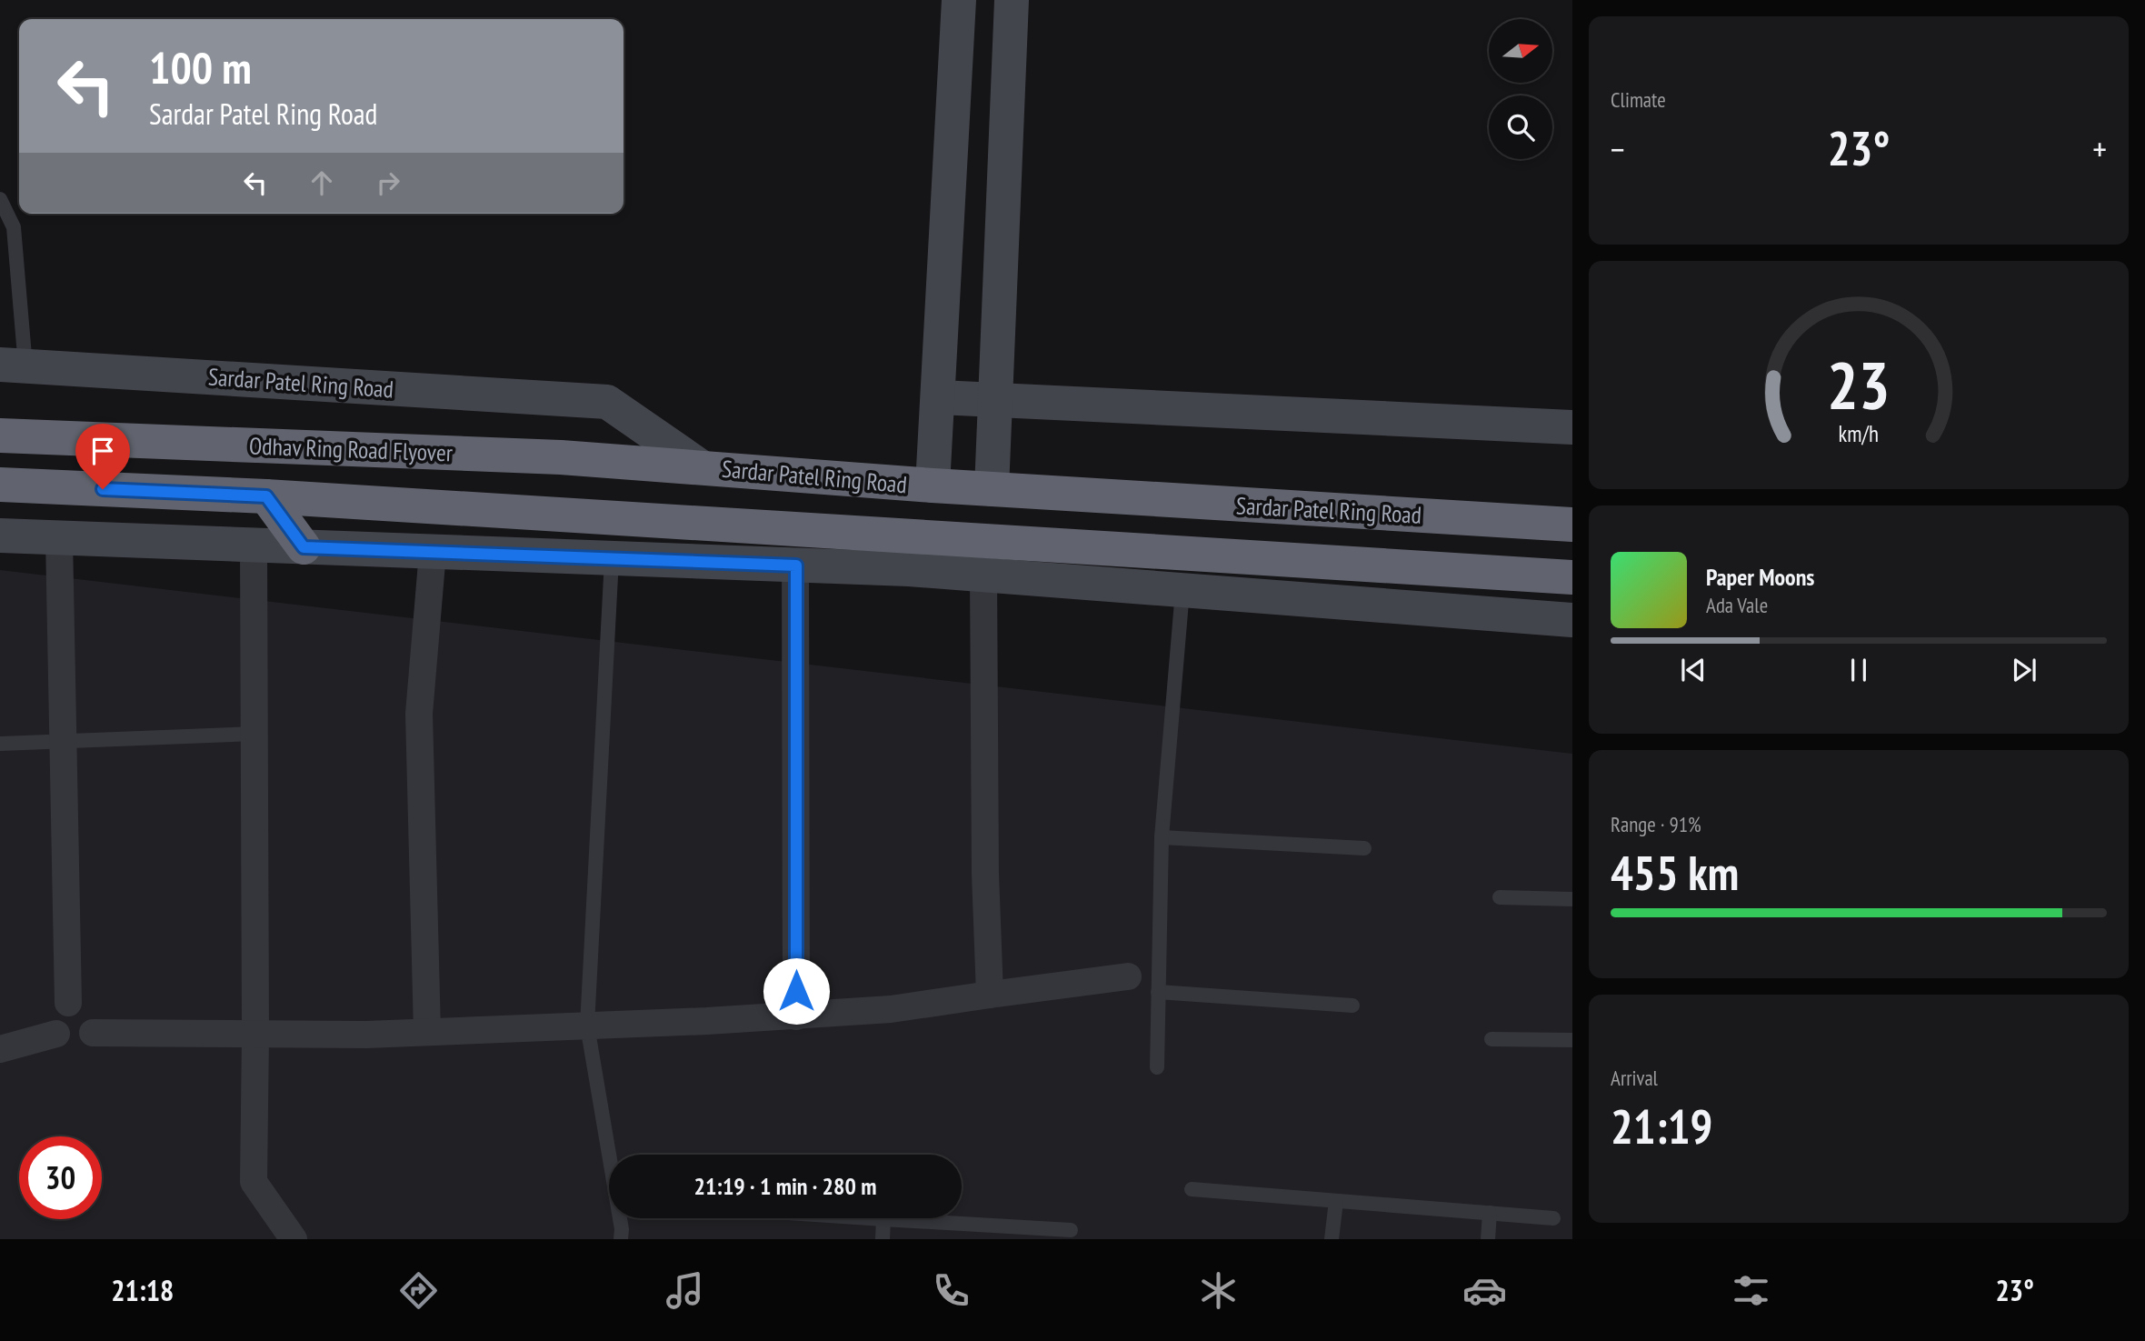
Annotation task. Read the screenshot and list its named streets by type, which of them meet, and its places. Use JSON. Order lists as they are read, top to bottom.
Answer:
{
  "streets": {
    "highway": ["Sardar Patel Ring Road", "Odhav Ring Road Flyover"]
  },
  "crossings": [
    ["Sardar Patel Ring Road", "Odhav Ring Road Flyover"]
  ],
  "north": "right",
  "page": {
    "tile": [
      "Climate",
      ["Range · 91%", "455 km"],
      ["Arrival", "21:19"]
    ],
    "turn": ["100 m", "Sardar Patel Ring Road"],
    "heat": ["−", "23°", "+"],
    "song": ["Paper Moons", "Ada Vale"],
    "limit": "30",
    "trip": "21:19 · 1 min · 280 m",
    "tabs": ["21:18", "23°"],
    "gauge": ["23", "km/h"]
  }
}
